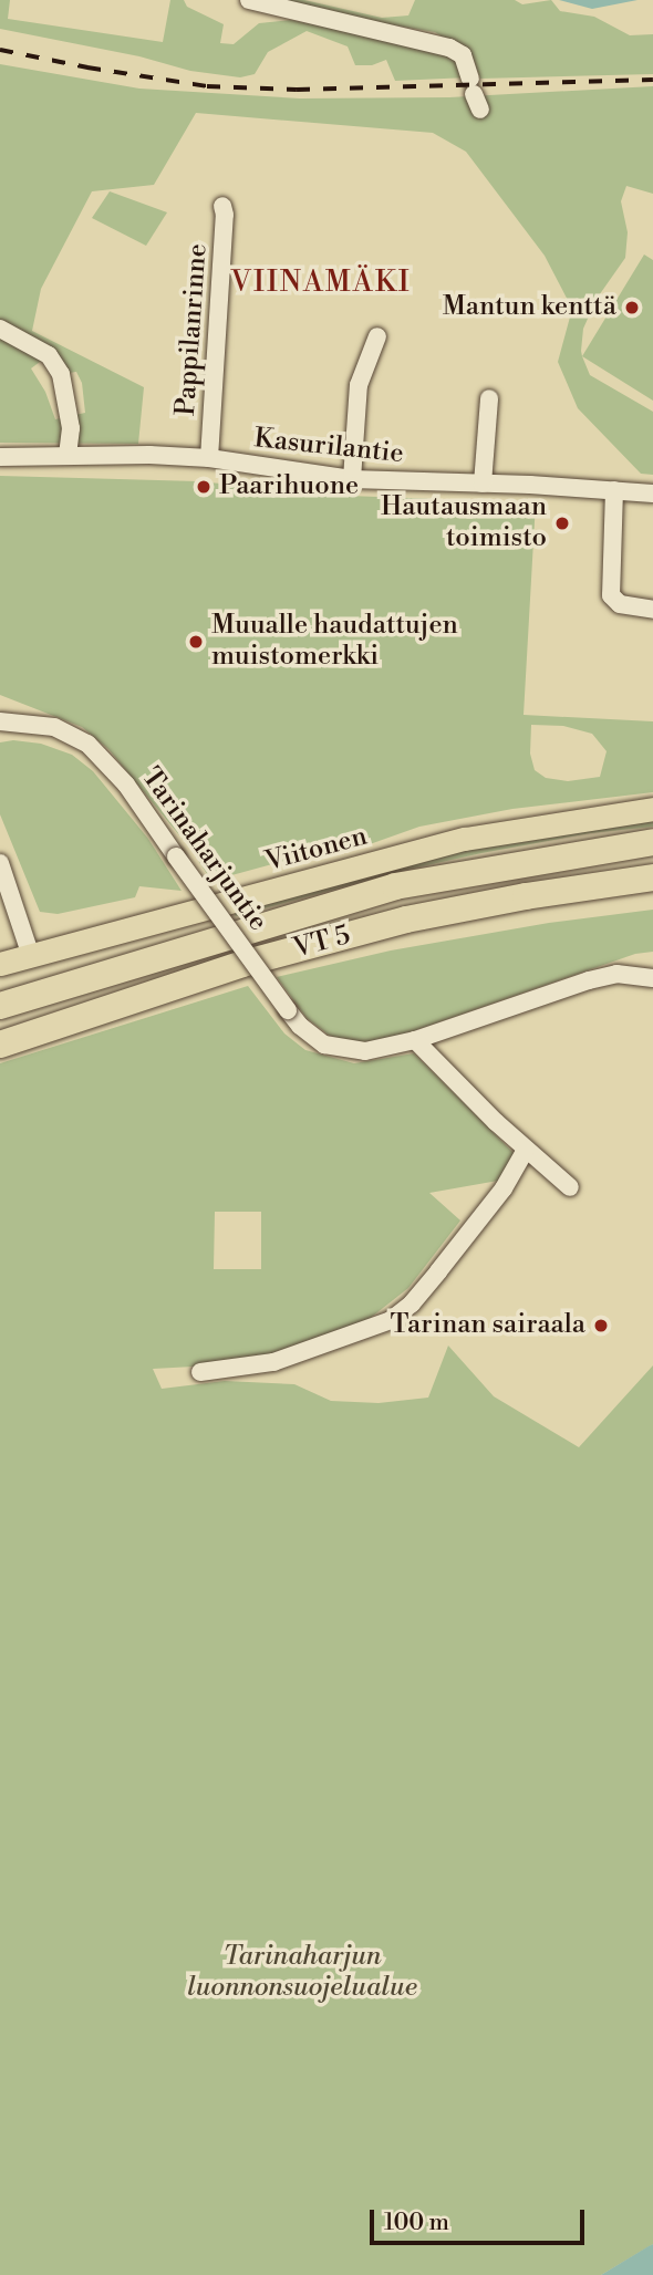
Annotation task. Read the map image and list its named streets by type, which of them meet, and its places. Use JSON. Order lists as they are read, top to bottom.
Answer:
{
  "streets": {
    "highway": ["VT 5"],
    "main road": ["Viitonen"],
    "street": ["Pappilanrinne", "Kasurilantie", "Tarinaharjuntie"]
  },
  "crossings": [
    ["Pappilanrinne", "Kasurilantie"]
  ],
  "districts": ["VIINAMÄKI"],
  "parks": ["Tarinaharjun luonnonsuojelualue"],
  "places": [
    "Mantun kenttä",
    "Paarihuone",
    "Hautausmaan toimisto",
    "Muualle haudattujen muistomerkki",
    "Tarinan sairaala"
  ],
  "scale_bar": "100 m"
}
